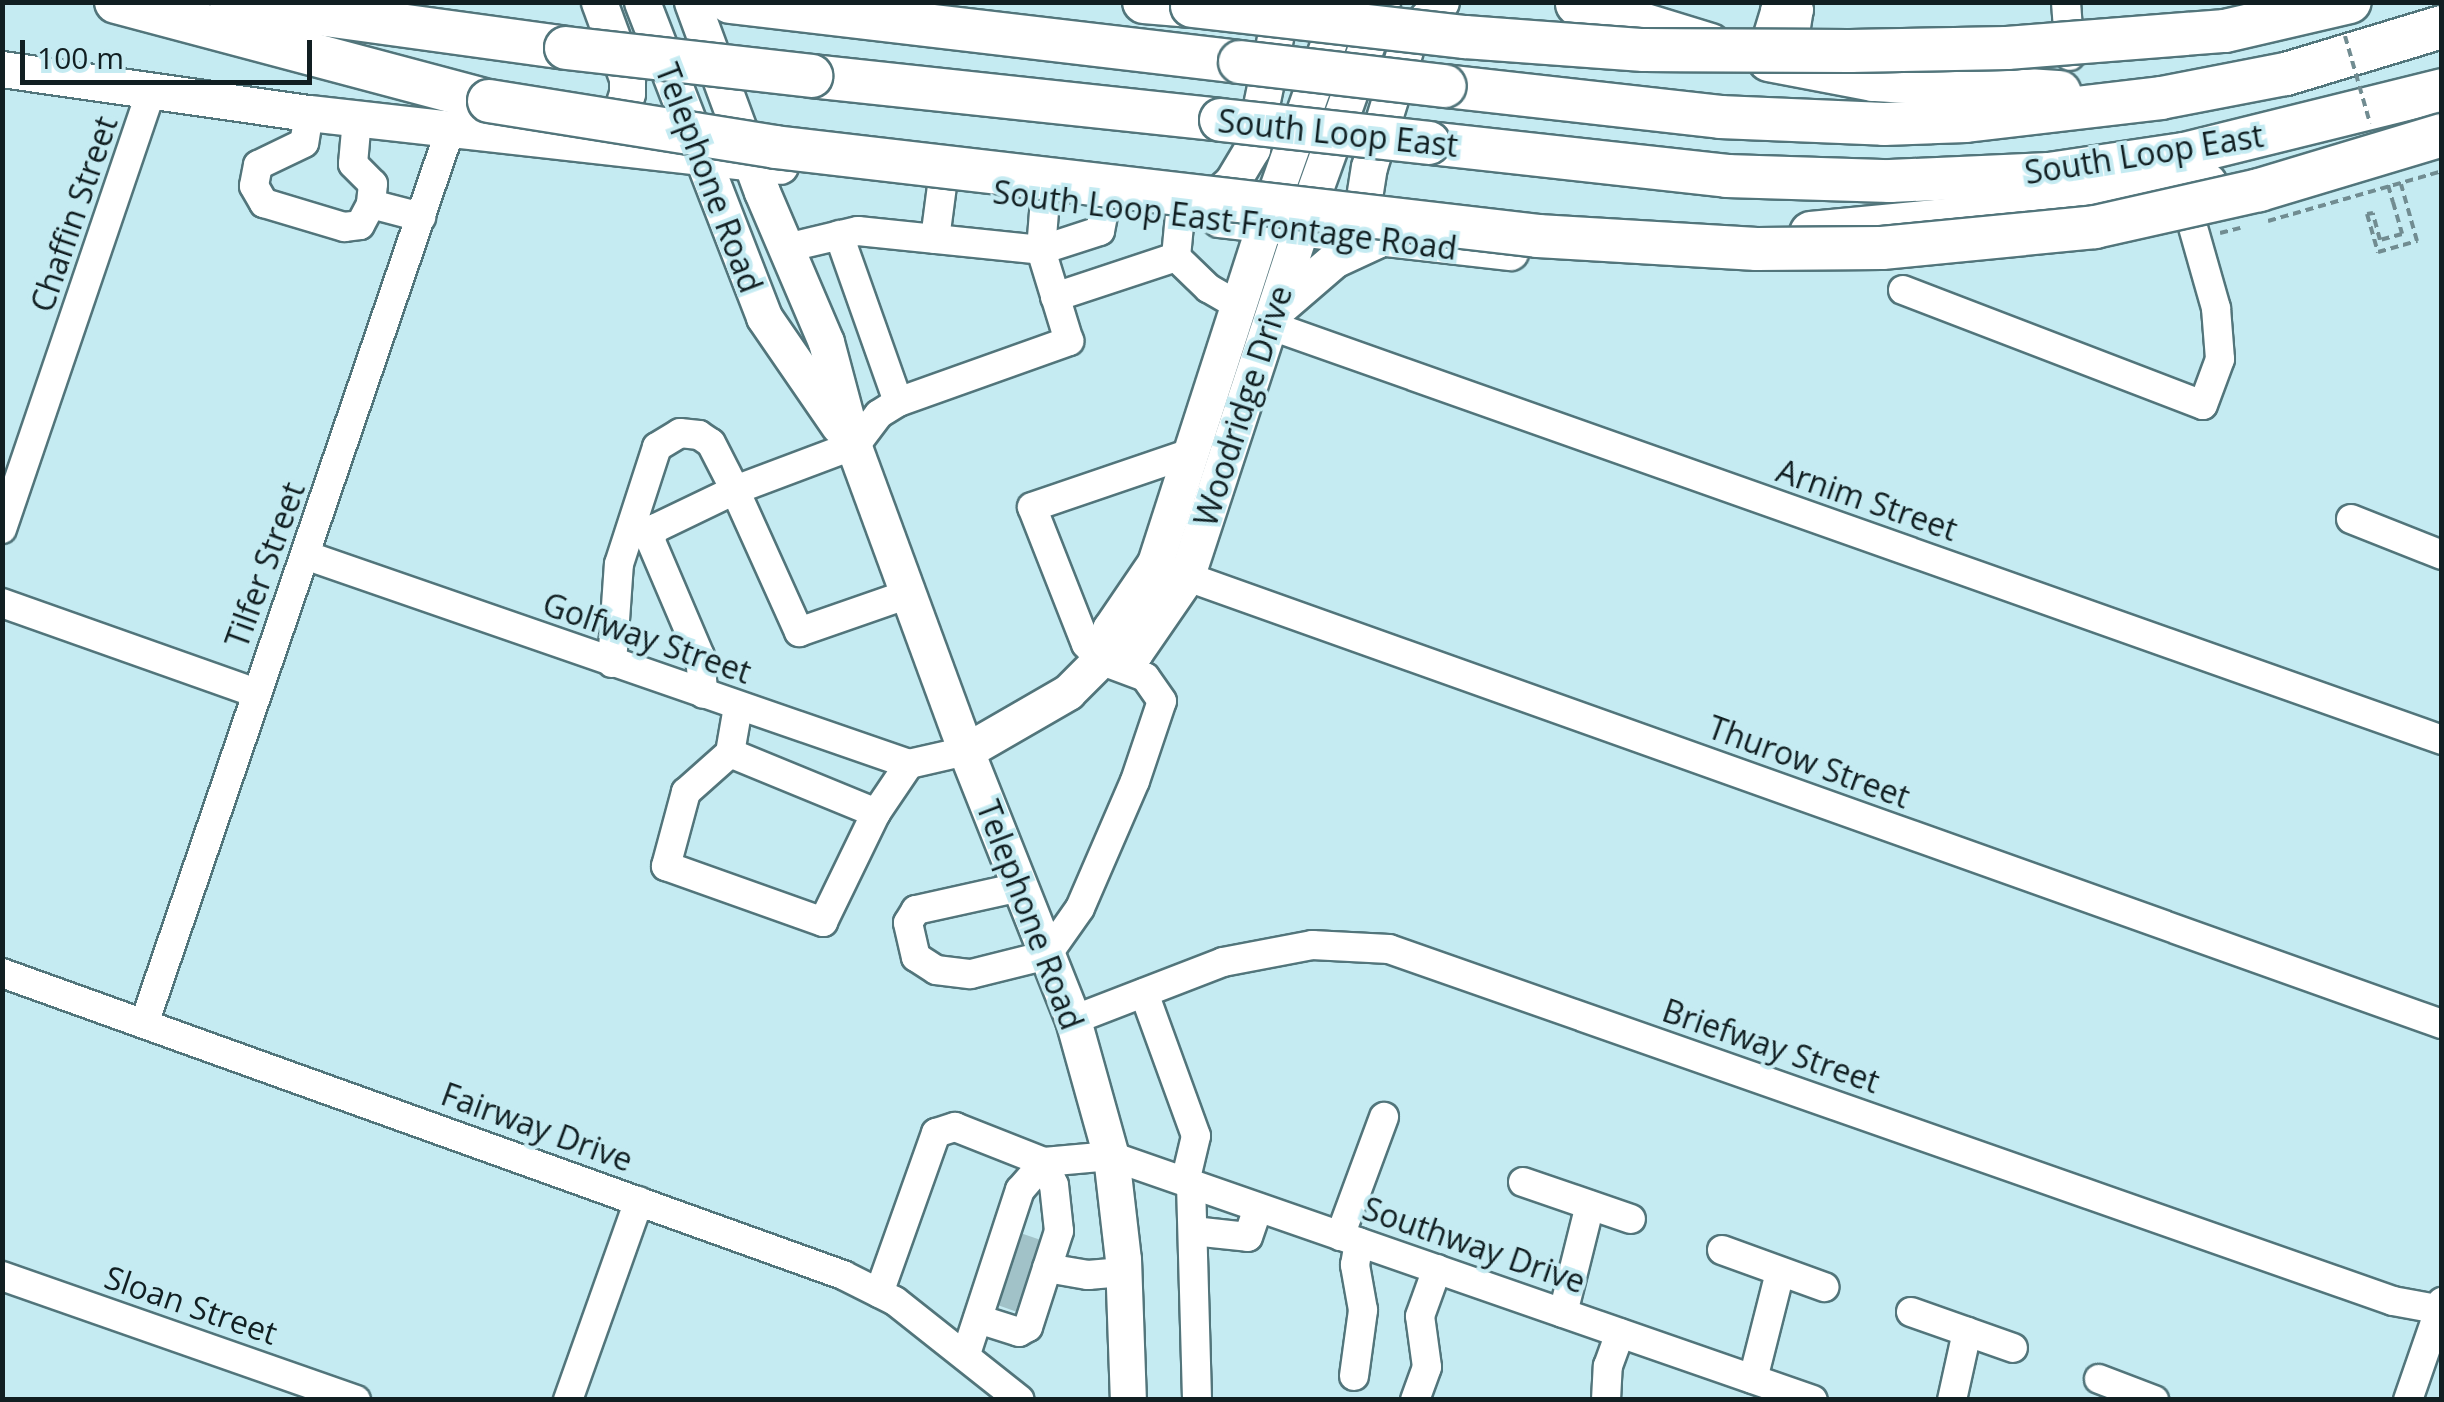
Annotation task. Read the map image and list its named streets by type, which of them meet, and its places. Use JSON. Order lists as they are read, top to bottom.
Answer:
{
  "streets": {
    "highway": ["South Loop East"],
    "main road": ["Telephone Road", "South Loop East Frontage Road", "Woodridge Drive"],
    "street": [
      "Chaffin Street",
      "Arnim Street",
      "Tilfer Street",
      "Golfway Street",
      "Thurow Street",
      "Briefway Street",
      "Fairway Drive",
      "Southway Drive",
      "Sloan Street"
    ]
  },
  "crossings": [
    ["Telephone Road", "South Loop East Frontage Road"],
    ["Telephone Road", "Woodridge Drive"],
    ["Telephone Road", "Briefway Street"],
    ["Telephone Road", "Southway Drive"],
    ["Chaffin Street", "South Loop East Frontage Road"],
    ["South Loop East Frontage Road", "Woodridge Drive"],
    ["South Loop East Frontage Road", "Tilfer Street"],
    ["Woodridge Drive", "Arnim Street"],
    ["Woodridge Drive", "Thurow Street"],
    ["Tilfer Street", "Golfway Street"],
    ["Tilfer Street", "Fairway Drive"]
  ],
  "scale_bar": "100 m"
}
